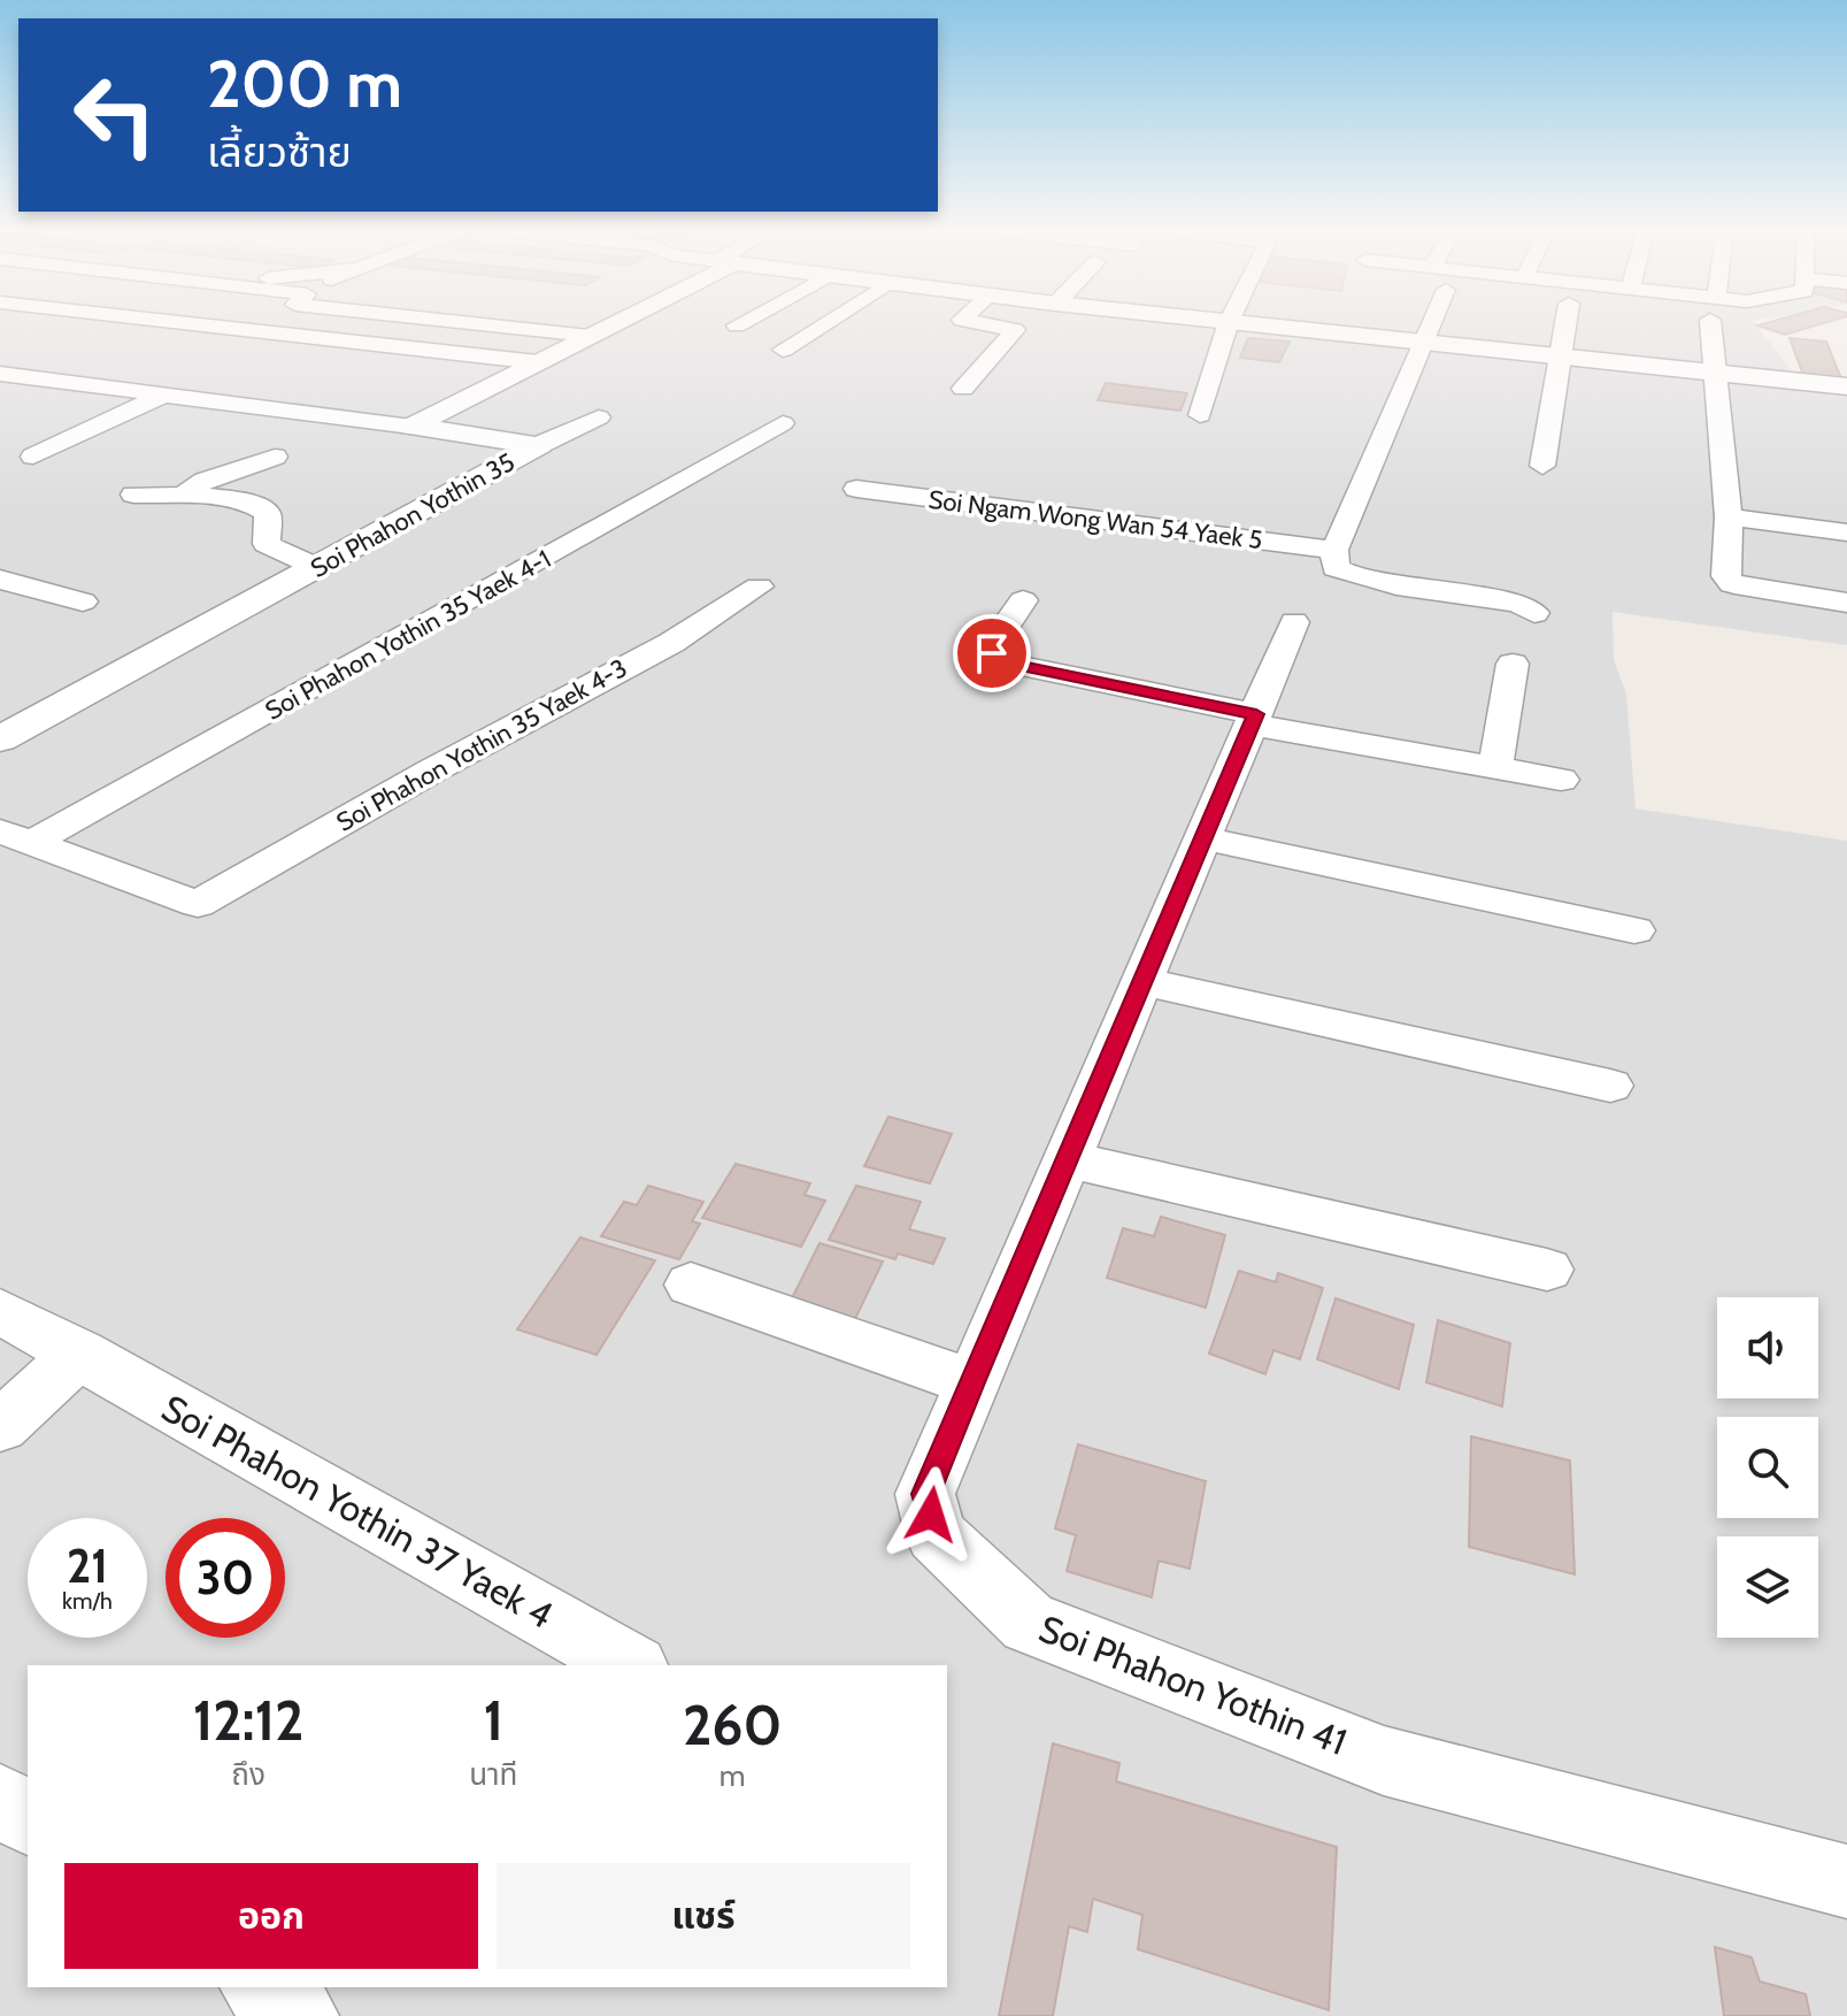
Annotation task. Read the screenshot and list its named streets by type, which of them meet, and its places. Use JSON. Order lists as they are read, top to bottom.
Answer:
{
  "streets": {
    "street": [
      "Soi Phahon Yothin 35",
      "Soi Ngam Wong Wan 54 Yaek 5",
      "Soi Phahon Yothin 35 Yaek 4-1",
      "Soi Phahon Yothin 35 Yaek 4-3",
      "Soi Phahon Yothin 37 Yaek 4",
      "Soi Phahon Yothin 41"
    ]
  },
  "crossings": [
    ["Soi Phahon Yothin 35 Yaek 4-1", "Soi Phahon Yothin 35 Yaek 4-3"]
  ],
  "page": {
    "turn": ["200 m", "เลี้ยวซ้าย"],
    "speed": "21 km/h",
    "limit": "30",
    "eta": [
      "12:12",
      "ถึง",
      "1",
      "นาที",
      "260",
      "m"
    ],
    "buttons": ["ออก", "แชร์"]
  }
}
